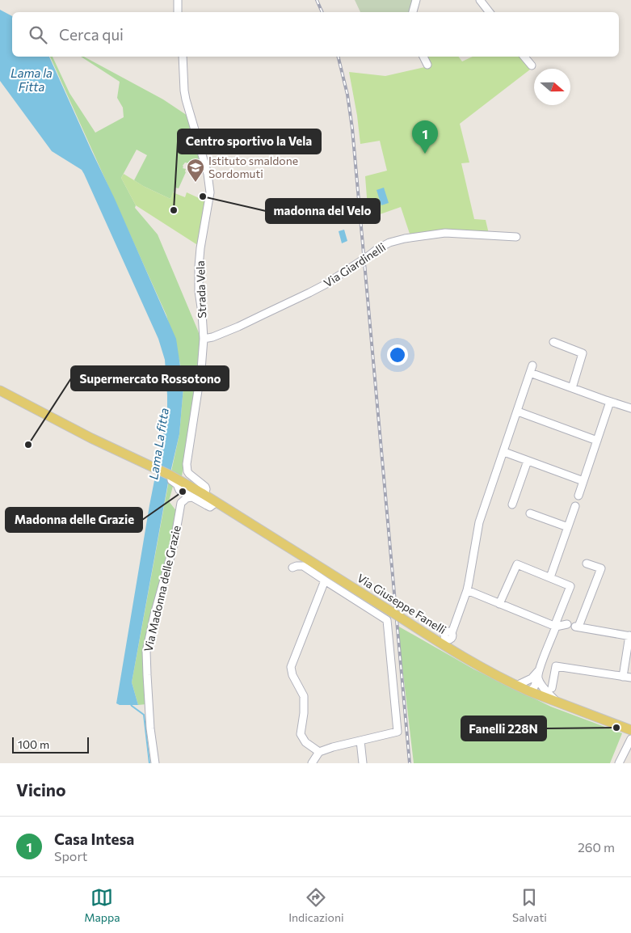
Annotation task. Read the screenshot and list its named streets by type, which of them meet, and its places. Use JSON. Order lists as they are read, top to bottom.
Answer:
{
  "streets": {
    "main road": ["Via Giuseppe Fanelli"],
    "street": ["Via Giardinelli", "Strada Vela", "Via Madonna delle Grazie"]
  },
  "crossings": [
    ["Via Giardinelli", "Strada Vela"],
    ["Strada Vela", "Via Giuseppe Fanelli"]
  ],
  "water": ["Lama la Fitta", "Lama La fitta"],
  "places": {
    "school or university": ["Istituto smaldone Sordomuti"],
    "other": [
      "madonna del Velo",
      "Centro sportivo la Vela",
      "Supermercato Rossotono",
      "Madonna delle Grazie",
      "Fanelli 228N"
    ]
  },
  "scale_bar": "100 m",
  "north": "right",
  "page": {
    "search": "Cerca qui",
    "pins": "1",
    "scale": "100 m",
    "heading": "Vicino",
    "list": [
      {
        "mark": "1",
        "name": "Casa Intesa",
        "note": "Sport",
        "value": "260 m"
      }
    ],
    "nav": ["Mappa", "Indicazioni", "Salvati"]
  }
}
